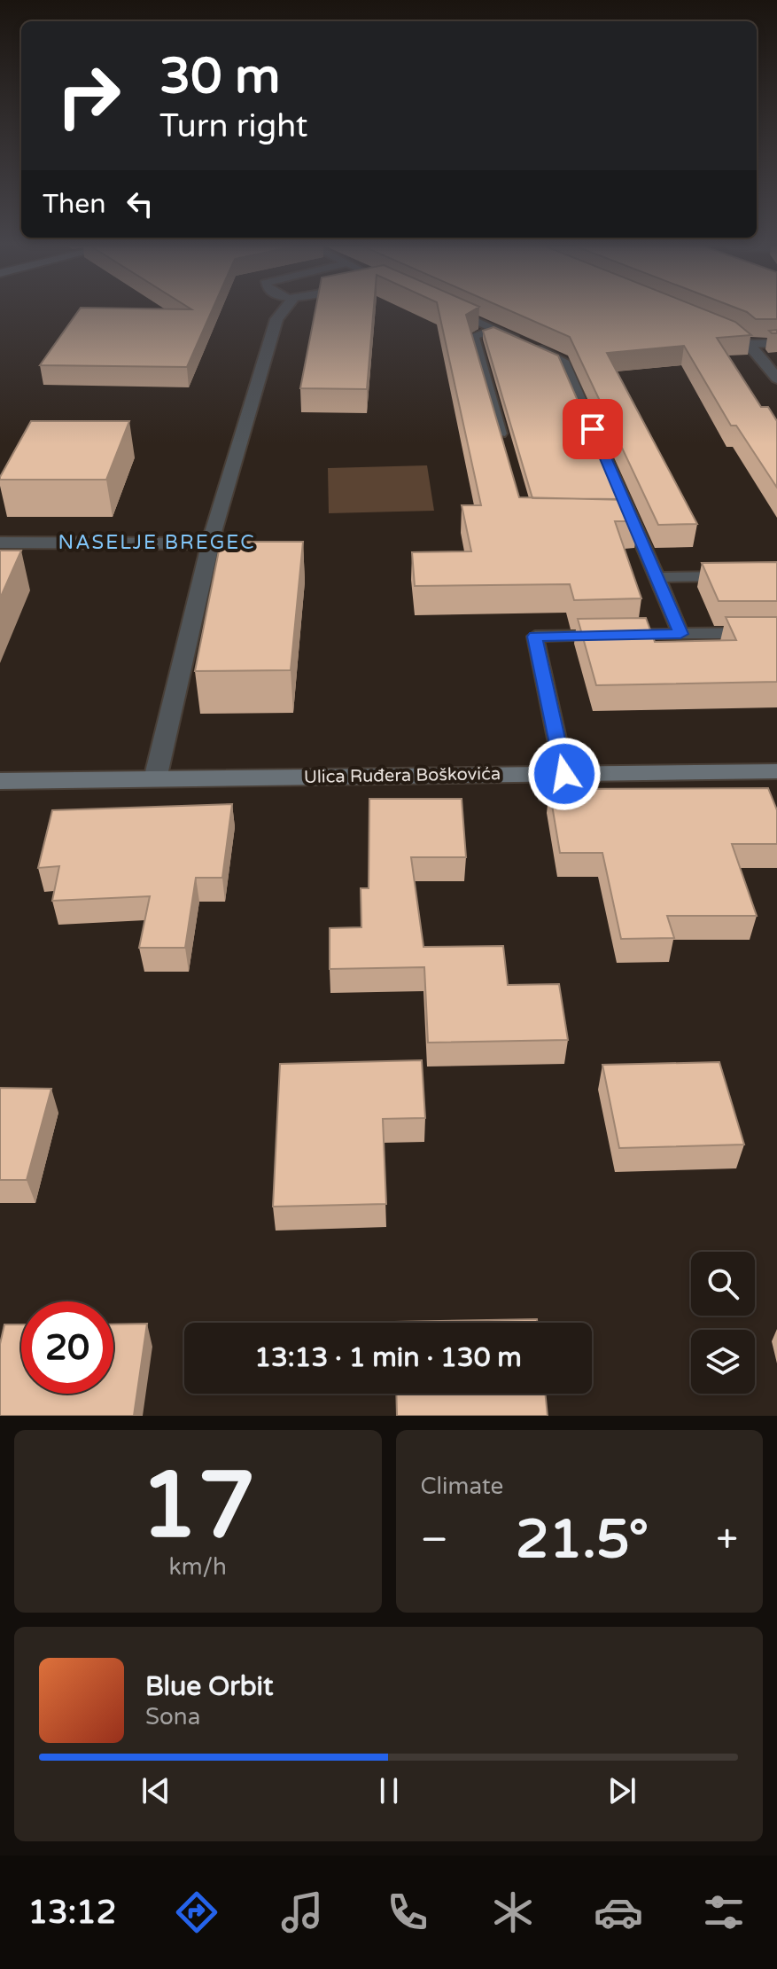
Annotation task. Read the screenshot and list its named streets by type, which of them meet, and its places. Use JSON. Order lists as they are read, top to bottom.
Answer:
{
  "streets": {
    "street": ["Ulica Ruđera Boškovića"]
  },
  "districts": ["NASELJE BREGEC"],
  "page": {
    "turn": ["30 m", "Turn right"],
    "then": "Then",
    "limit": "20",
    "trip": "13:13 · 1 min · 130 m",
    "tile": [
      ["17", "km/h"],
      "Climate"
    ],
    "heat": ["−", "21.5°", "+"],
    "song": ["Blue Orbit", "Sona"],
    "tabs": "13:12"
  }
}
